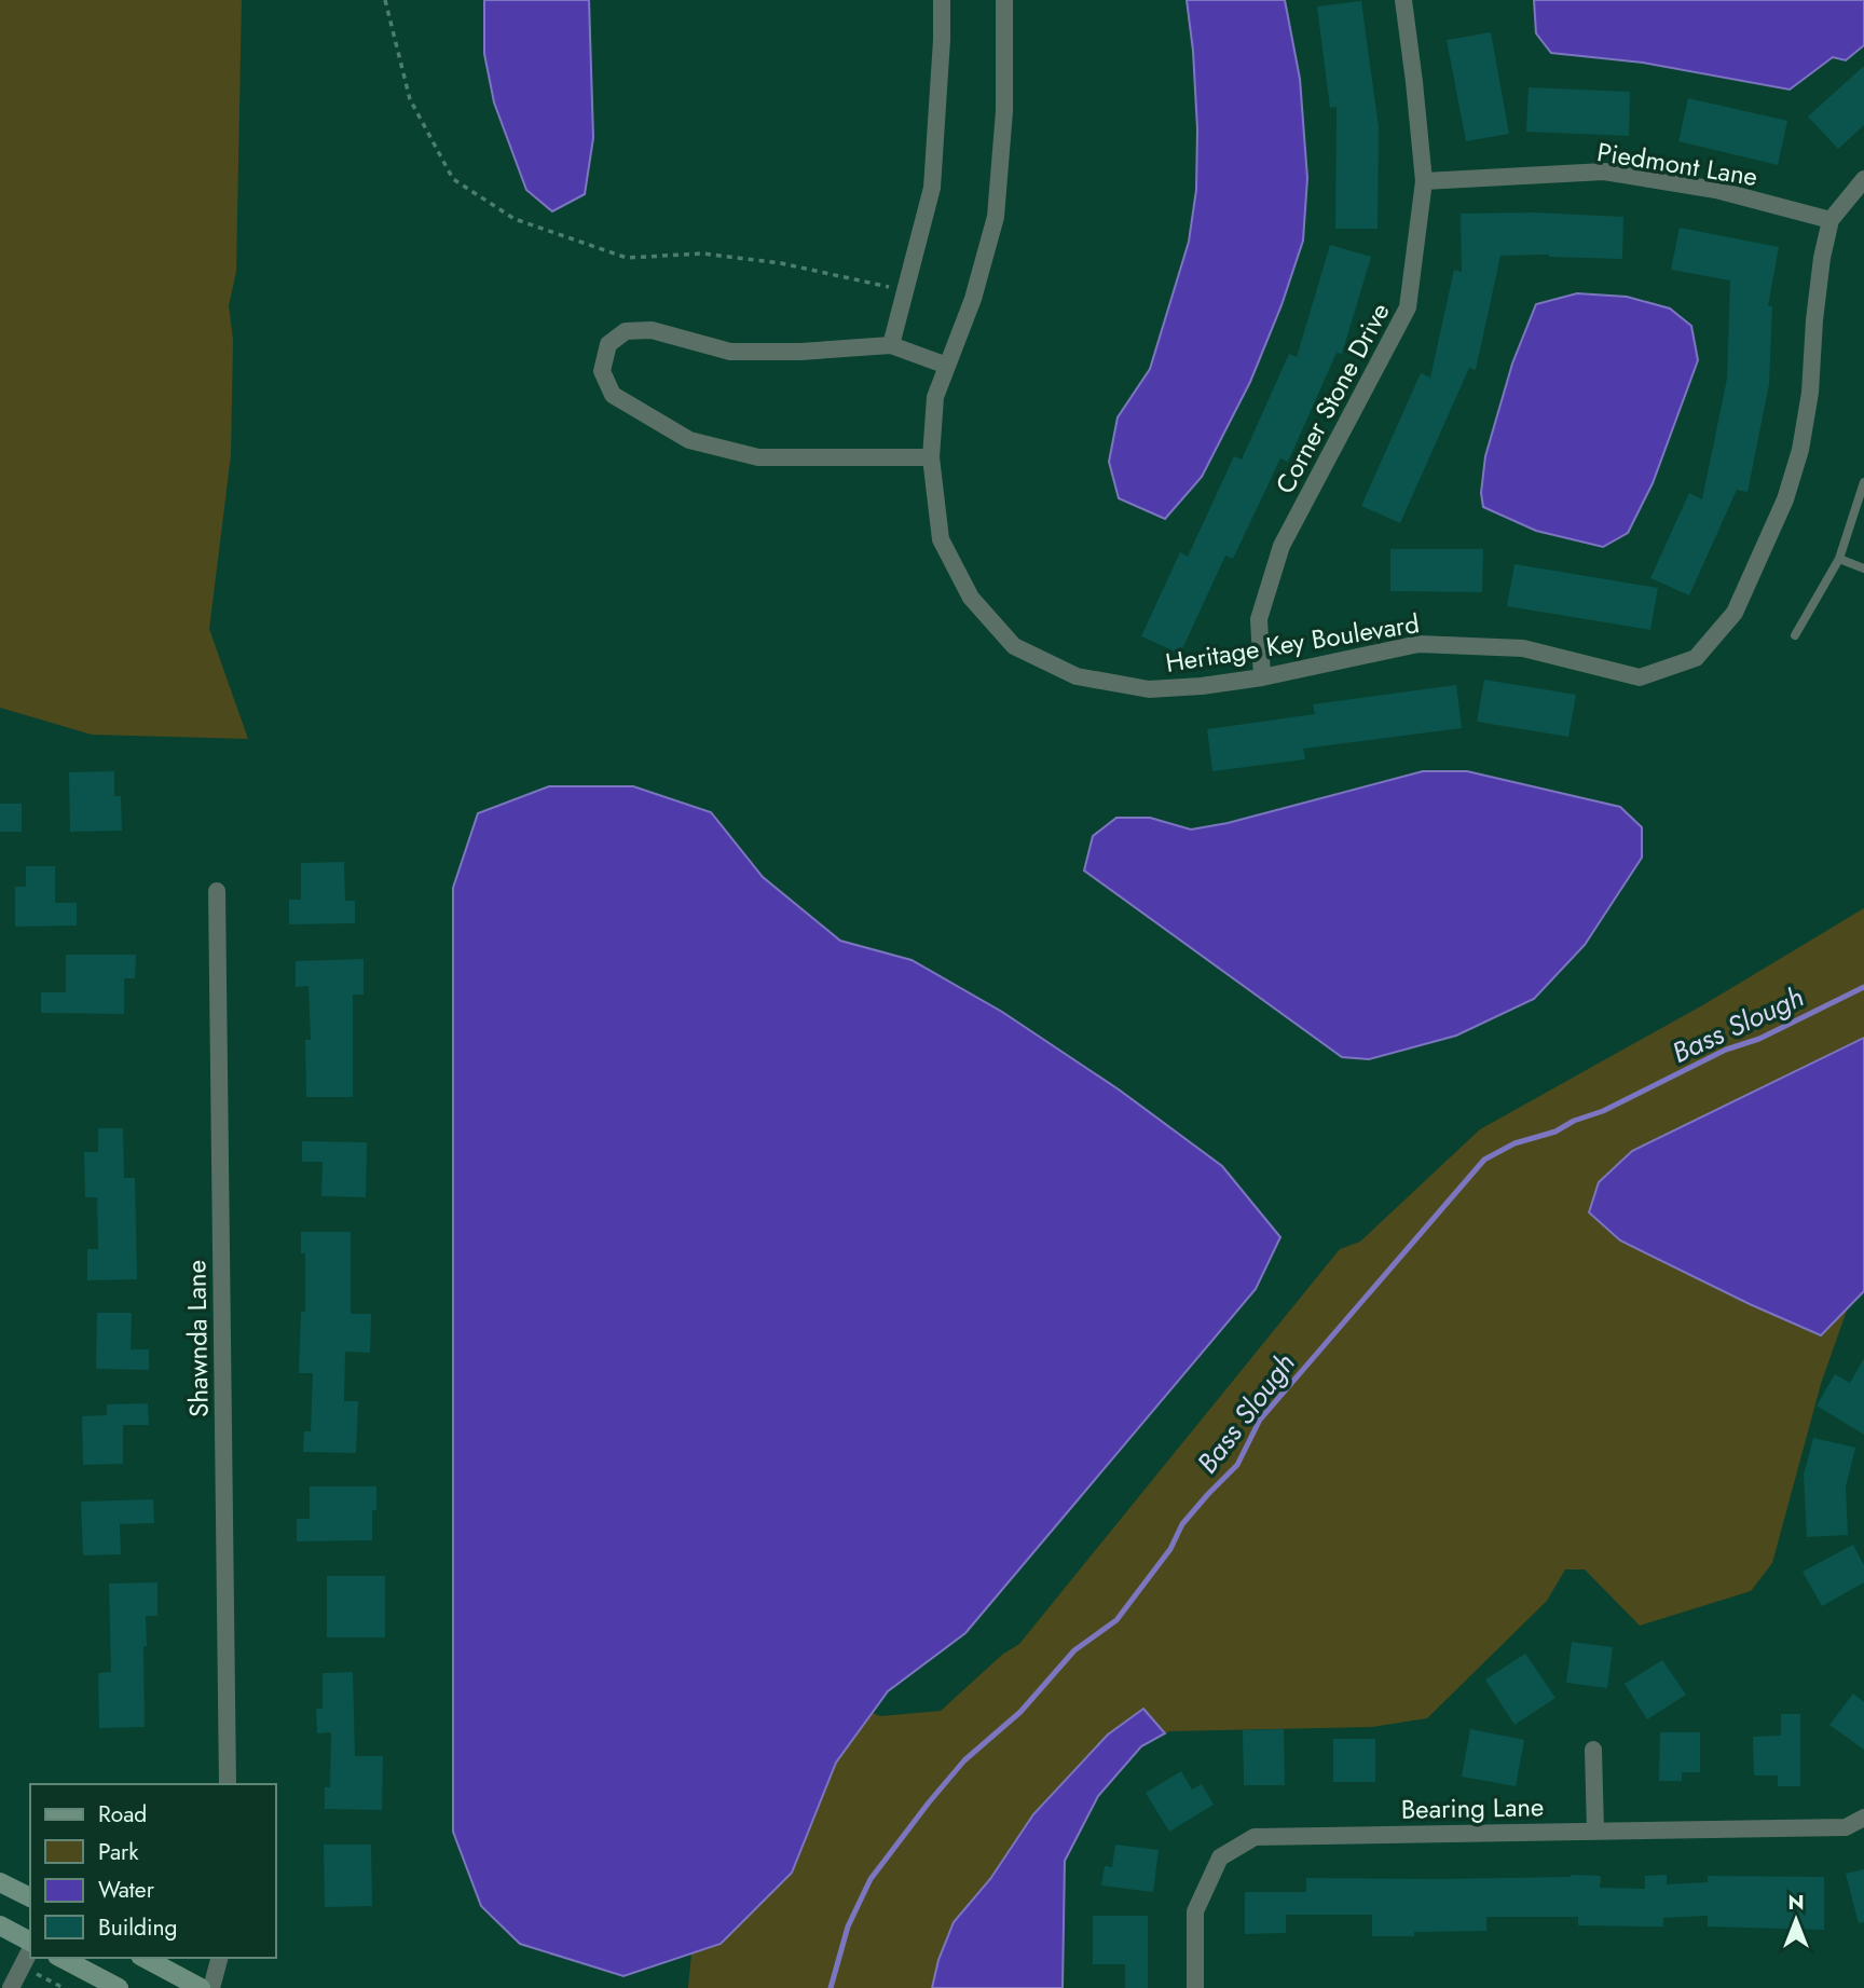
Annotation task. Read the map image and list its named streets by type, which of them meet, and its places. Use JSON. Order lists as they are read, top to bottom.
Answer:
{
  "streets": {
    "street": [
      "Piedmont Lane",
      "Corner Stone Drive",
      "Heritage Key Boulevard",
      "Shawnda Lane",
      "Bearing Lane"
    ]
  },
  "crossings": [
    ["Piedmont Lane", "Corner Stone Drive"],
    ["Piedmont Lane", "Heritage Key Boulevard"],
    ["Corner Stone Drive", "Heritage Key Boulevard"]
  ],
  "water": ["Bass Slough"],
  "legend": [
    "Road",
    "Park",
    "Water",
    "Building"
  ],
  "north": "top"
}
